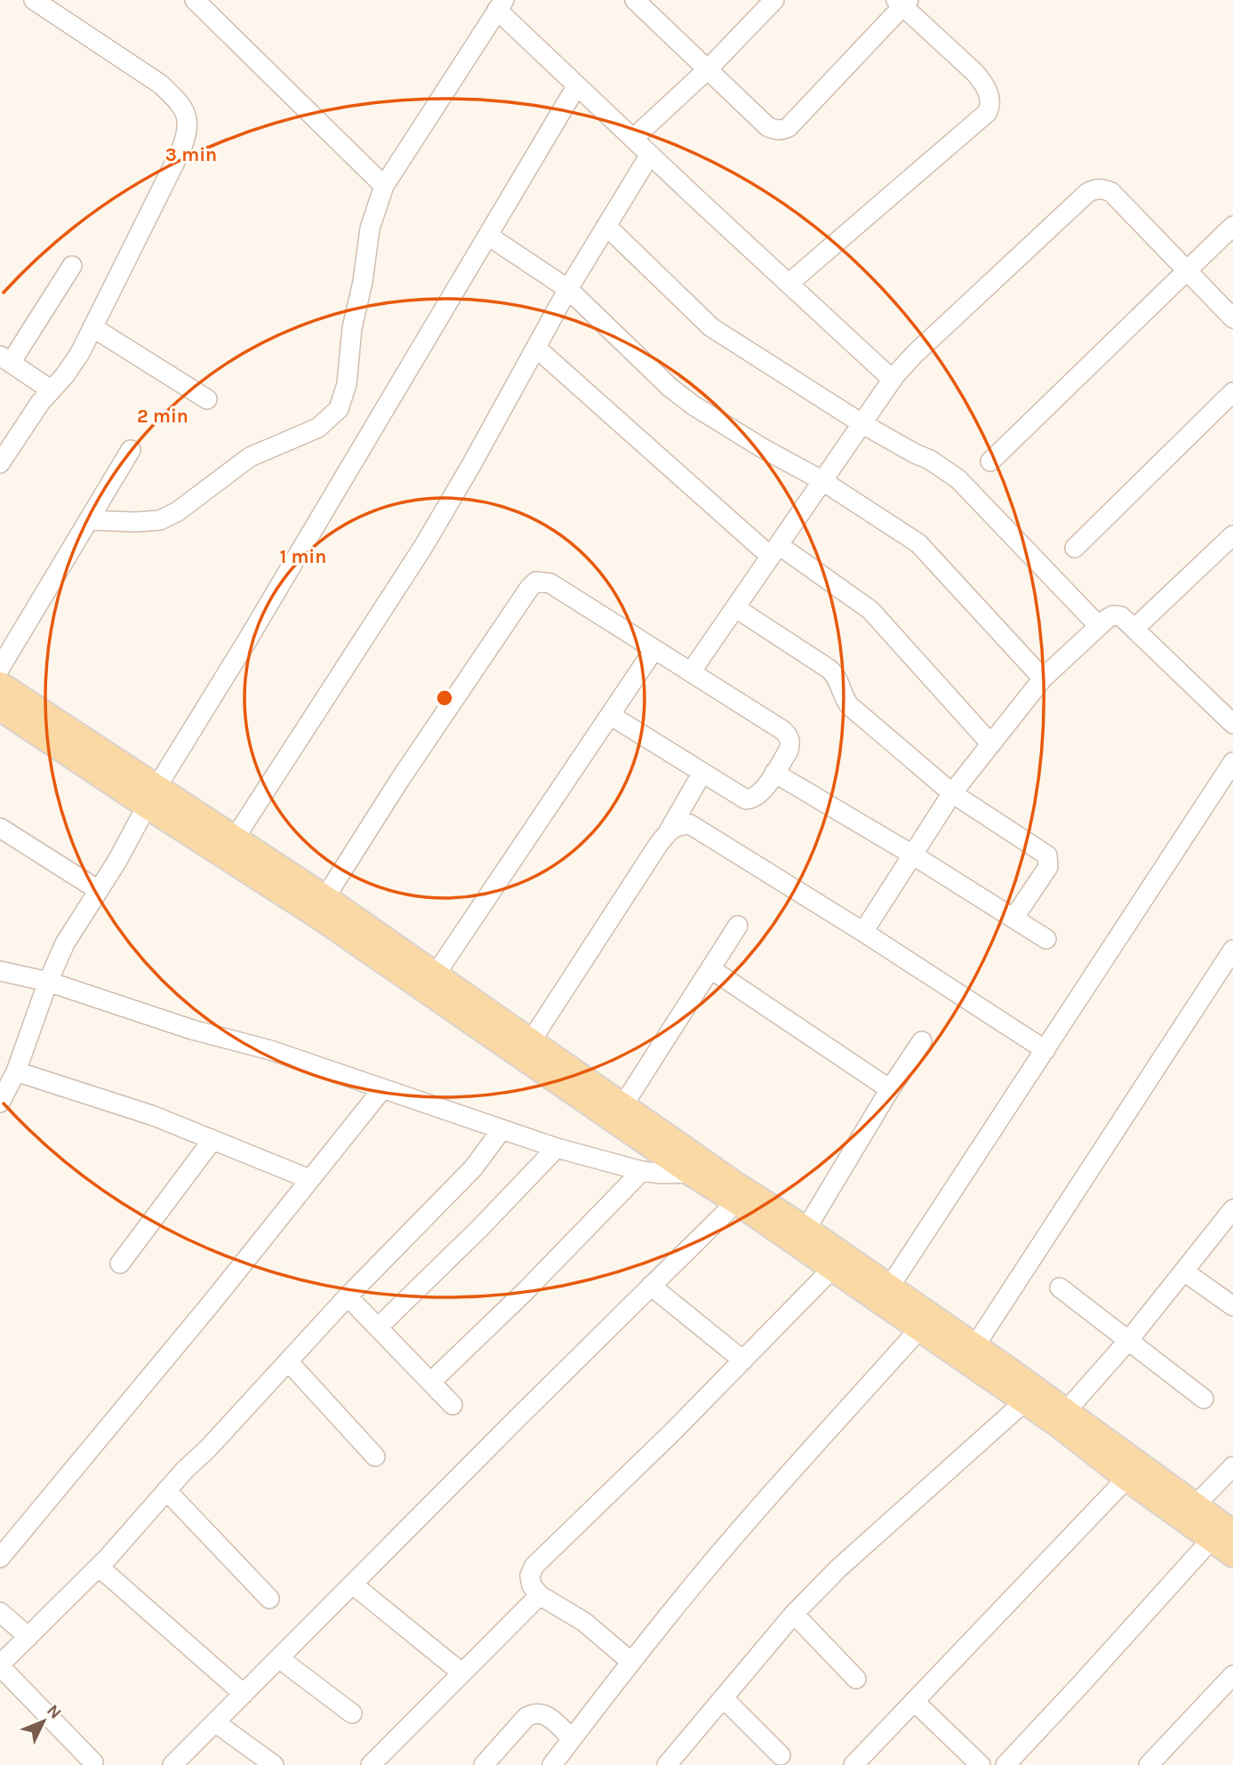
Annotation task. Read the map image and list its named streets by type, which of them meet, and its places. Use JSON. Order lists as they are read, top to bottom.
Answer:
{
  "north": "top right",
  "rings": ["3 min", "2 min", "1 min"]
}
